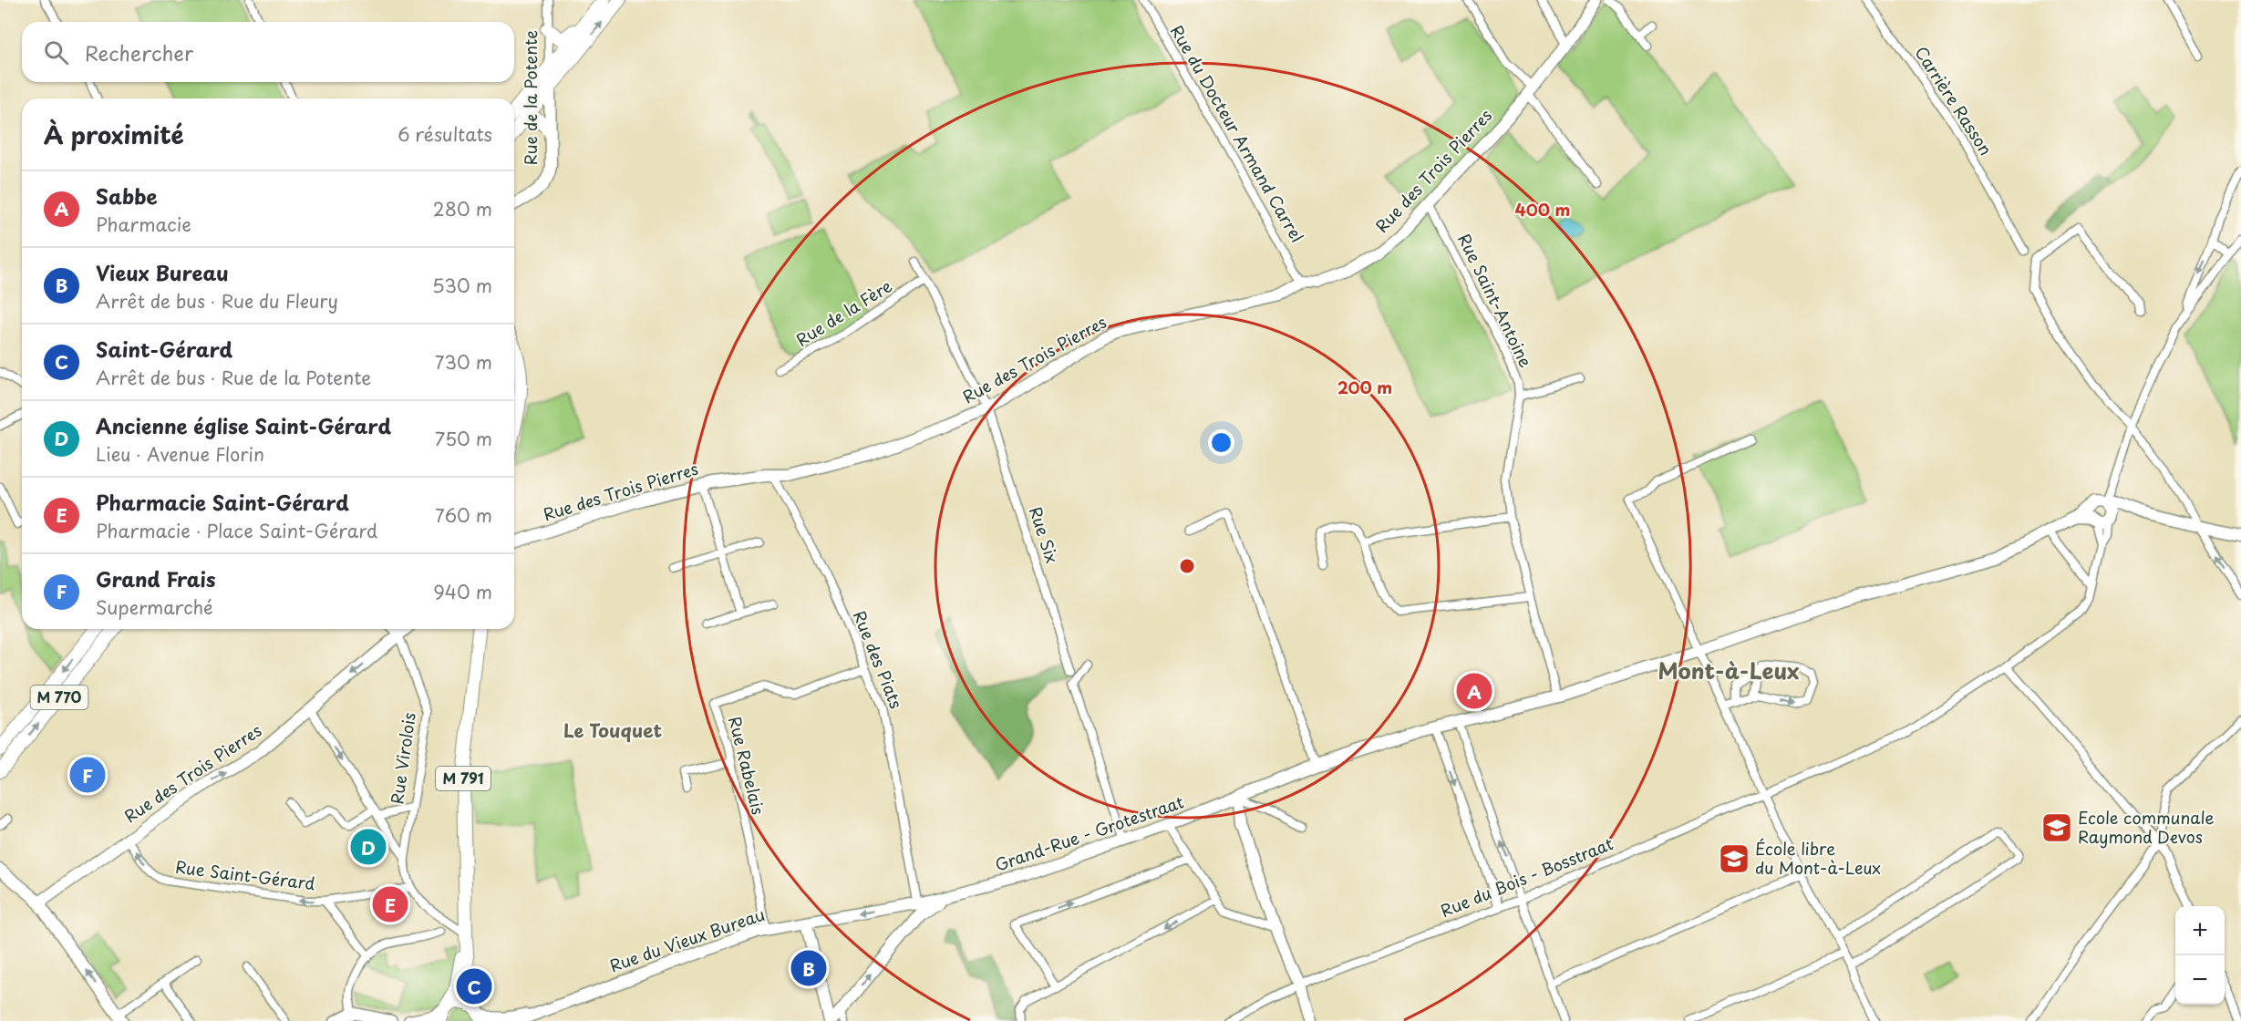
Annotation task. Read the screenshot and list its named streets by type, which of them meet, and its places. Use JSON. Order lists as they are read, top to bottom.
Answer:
{
  "streets": {
    "main road": ["M 770", "M 791"],
    "street": [
      "Rue de la Potente",
      "Carrière Rasson",
      "Rue du Docteur Armand Carrel",
      "Rue des Trois Pierres",
      "Rue Saint-Antoine",
      "Rue de la Fère",
      "Rue Six",
      "Rue des Piats",
      "Rue Virolois",
      "Rue Rabelais",
      "Grand-Rue - Grotestraat",
      "Rue Saint-Gérard",
      "Rue du Bois - Bosstraat",
      "Rue du Vieux Bureau"
    ]
  },
  "crossings": [
    ["Rue du Docteur Armand Carrel", "Rue des Trois Pierres"],
    ["Rue des Trois Pierres", "Rue Saint-Antoine"],
    ["Rue des Trois Pierres", "Rue Six"],
    ["Rue des Trois Pierres", "Rue des Piats"],
    ["Rue des Trois Pierres", "Rue Virolois"],
    ["Rue des Trois Pierres", "Rue Saint-Gérard"],
    ["Rue Saint-Antoine", "Grand-Rue - Grotestraat"],
    ["Rue des Piats", "Rue Rabelais"],
    ["Rue des Piats", "Rue du Vieux Bureau"],
    ["Rue Rabelais", "Rue du Vieux Bureau"],
    ["M 791", "Rue du Vieux Bureau"],
    ["Grand-Rue - Grotestraat", "Rue du Vieux Bureau"]
  ],
  "one_way": ["Rue Saint-Gérard"],
  "districts": ["Mont-à-Leux", "Le Touquet"],
  "places": {
    "school or university": ["Ecole communale Raymond Devos", "École libre du Mont-à-Leux"]
  },
  "page": {
    "search": "Rechercher",
    "heading": ["À proximité", "6 résultats"],
    "list": [
      {
        "mark": "A",
        "name": "Sabbe",
        "note": "Pharmacie",
        "value": "280 m"
      },
      {
        "mark": "B",
        "name": "Vieux Bureau",
        "note": "Arrêt de bus · Rue du Fleury",
        "value": "530 m"
      },
      {
        "mark": "C",
        "name": "Saint-Gérard",
        "note": "Arrêt de bus · Rue de la Potente",
        "value": "730 m"
      },
      {
        "mark": "D",
        "name": "Ancienne église Saint-Gérard",
        "note": "Lieu · Avenue Florin",
        "value": "750 m"
      },
      {
        "mark": "E",
        "name": "Pharmacie Saint-Gérard",
        "note": "Pharmacie · Place Saint-Gérard",
        "value": "760 m"
      },
      {
        "mark": "F",
        "name": "Grand Frais",
        "note": "Supermarché",
        "value": "940 m"
      }
    ],
    "pins": [
      "A",
      "F",
      "D",
      "E",
      "B",
      "C"
    ],
    "map_buttons": ["+", "−"]
  },
  "rings": ["400 m", "200 m"]
}
